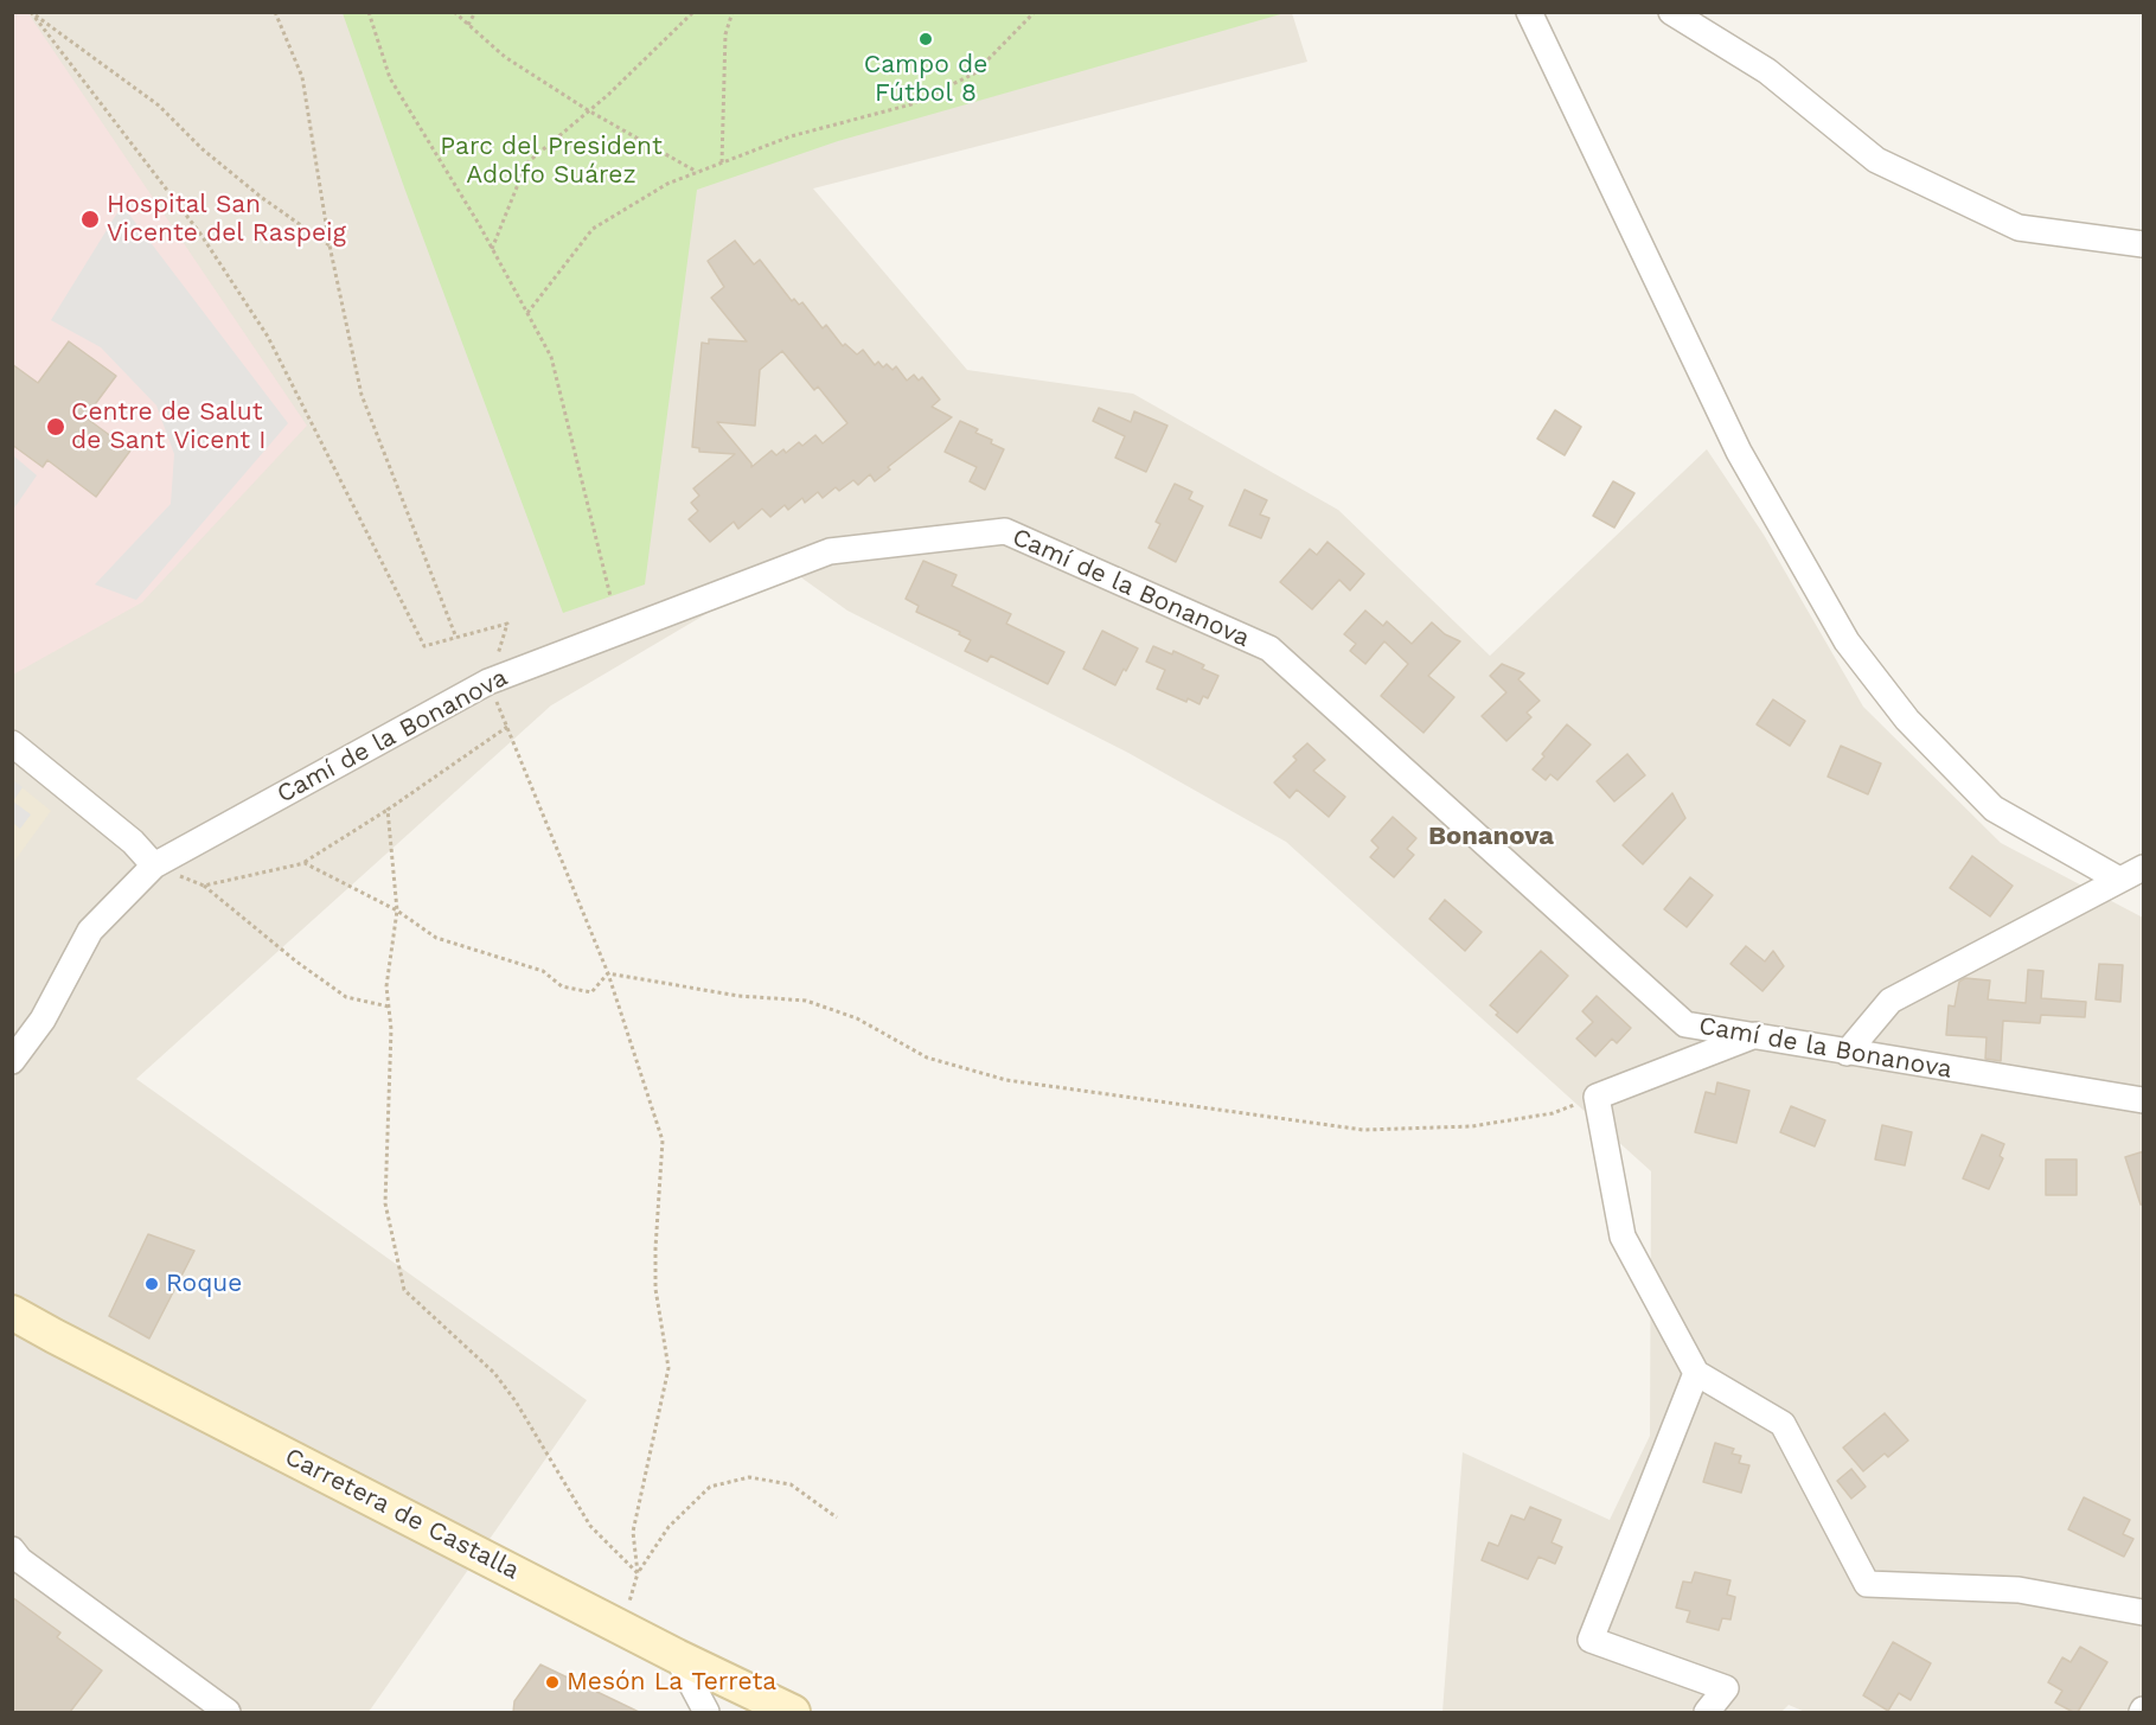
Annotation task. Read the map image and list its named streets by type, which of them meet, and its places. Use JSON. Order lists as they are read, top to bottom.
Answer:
{
  "streets": {
    "main road": ["Carretera de Castalla"],
    "street": ["Camí de la Bonanova"]
  },
  "districts": ["Bonanova"],
  "parks": ["Parc del President Adolfo Suárez"],
  "places": [
    "Campo de Fútbol 8",
    "Hospital San Vicente del Raspeig",
    "Centre de Salut de Sant Vicent I",
    "Roque",
    "Mesón La Terreta"
  ]
}
